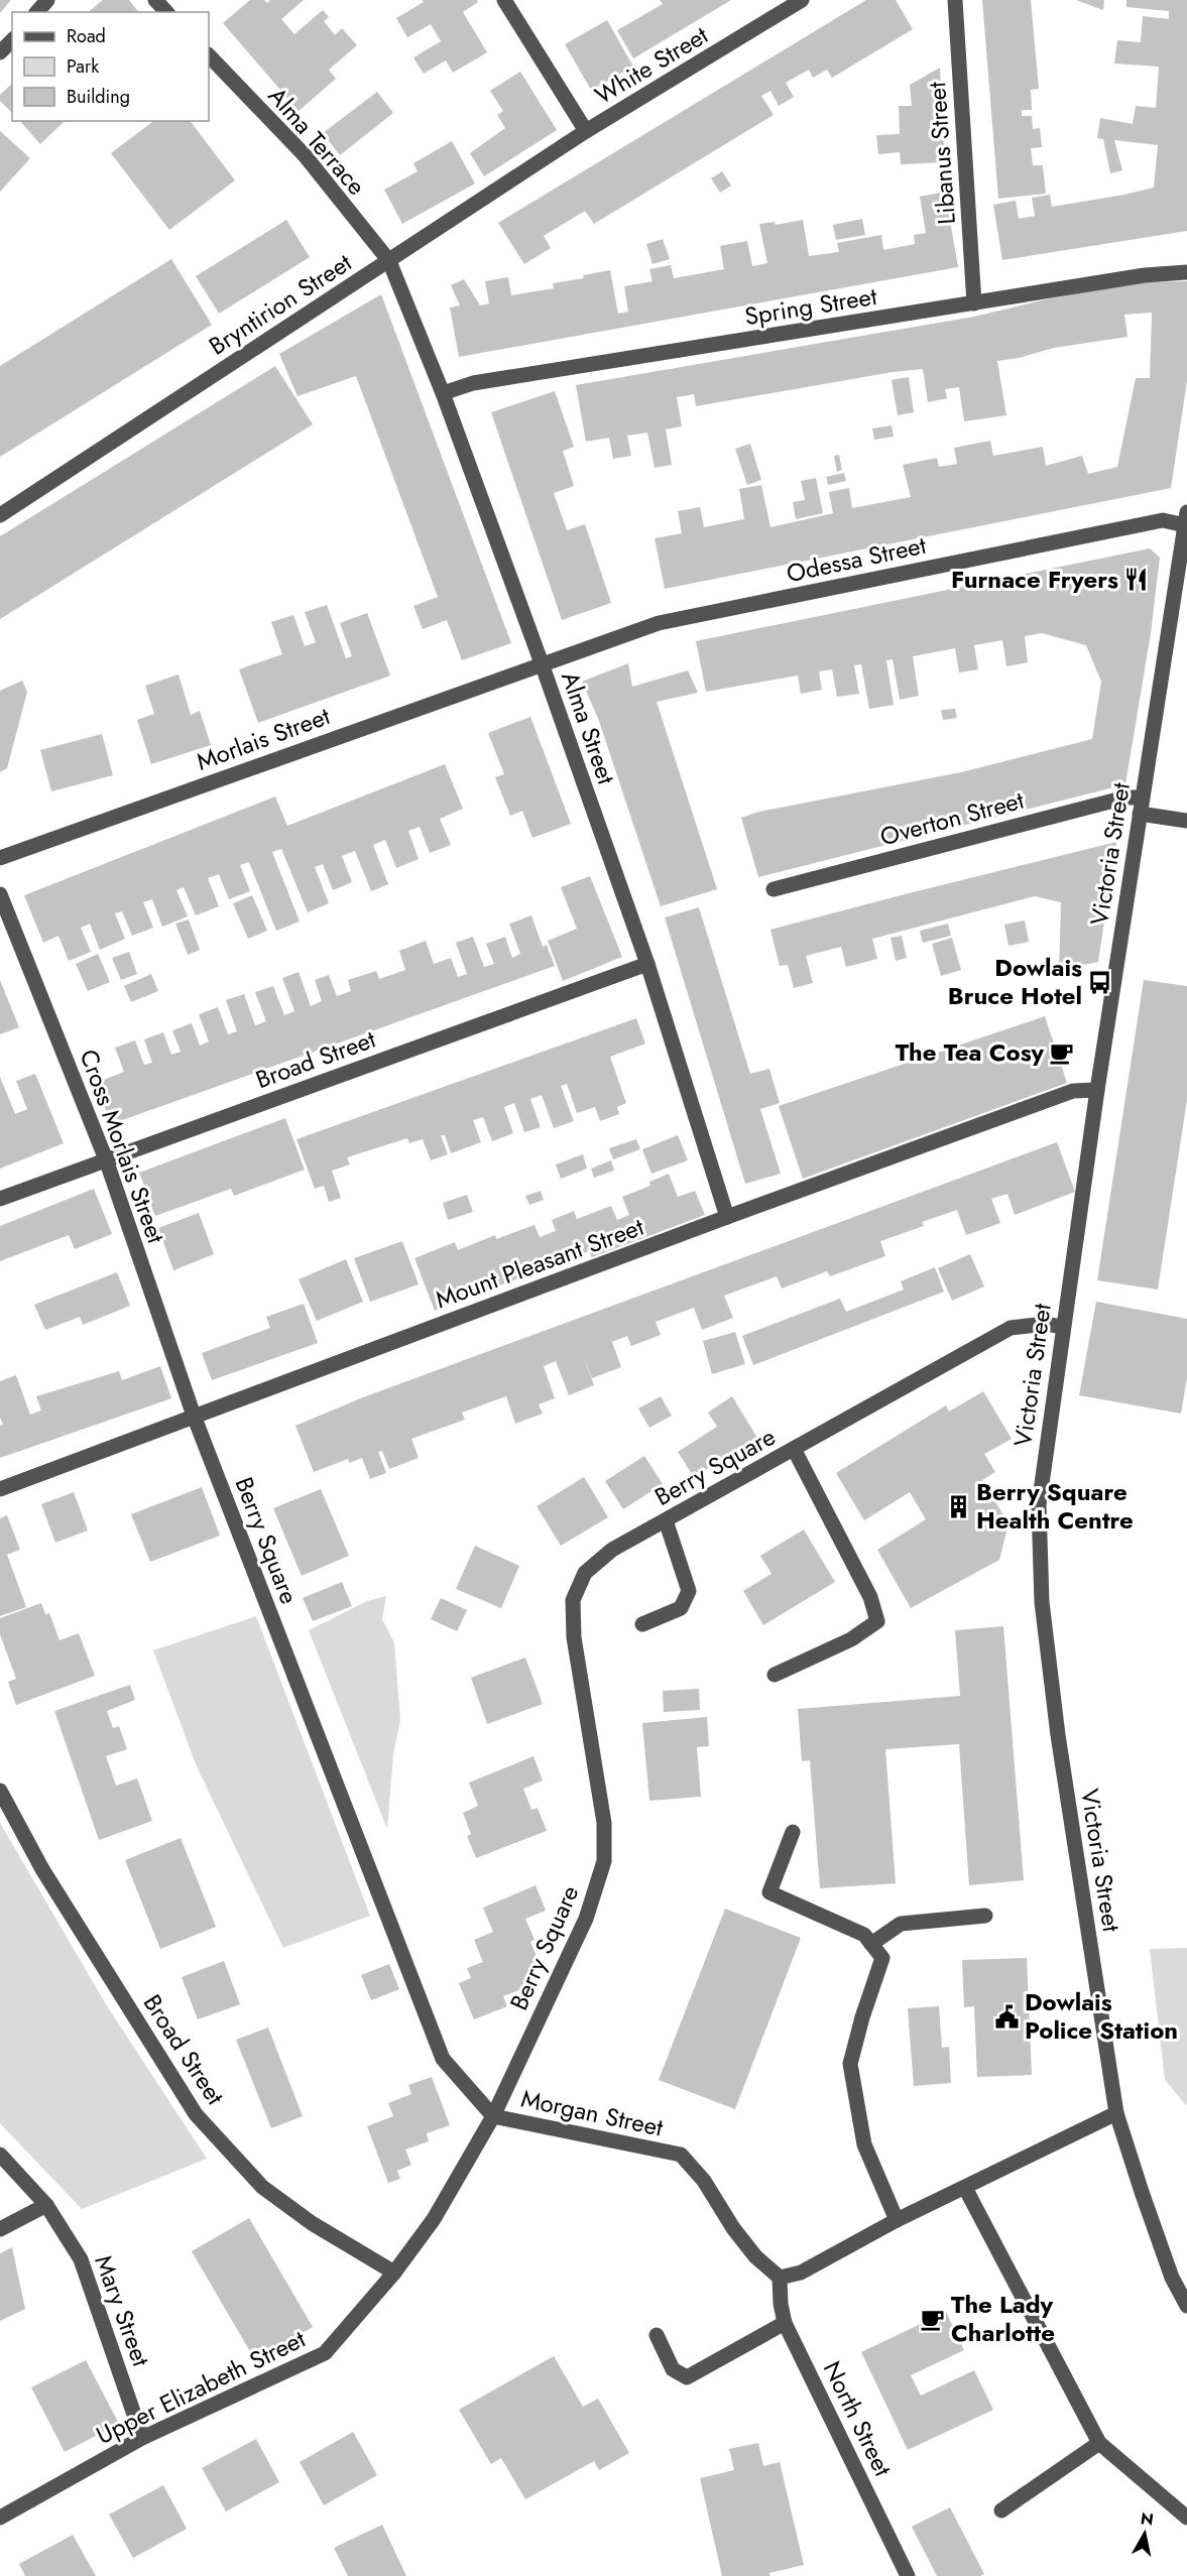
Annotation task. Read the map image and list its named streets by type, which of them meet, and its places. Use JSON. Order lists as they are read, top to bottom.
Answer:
{
  "streets": {
    "street": [
      "White Street",
      "Alma Terrace",
      "Libanus Street",
      "Bryntirion Street",
      "Spring Street",
      "Odessa Street",
      "Alma Street",
      "Morlais Street",
      "Overton Street",
      "Victoria Street",
      "Broad Street",
      "Cross Morlais Street",
      "Mount Pleasant Street",
      "Berry Square",
      "Morgan Street",
      "Mary Street",
      "Upper Elizabeth Street",
      "North Street"
    ]
  },
  "crossings": [
    ["White Street", "Bryntirion Street"],
    ["Alma Terrace", "Bryntirion Street"],
    ["Alma Terrace", "Alma Street"],
    ["Libanus Street", "Spring Street"],
    ["Bryntirion Street", "Alma Street"],
    ["Spring Street", "Alma Street"],
    ["Odessa Street", "Alma Street"],
    ["Odessa Street", "Morlais Street"],
    ["Odessa Street", "Victoria Street"],
    ["Alma Street", "Morlais Street"],
    ["Alma Street", "Broad Street"],
    ["Alma Street", "Mount Pleasant Street"],
    ["Overton Street", "Victoria Street"],
    ["Victoria Street", "Mount Pleasant Street"],
    ["Victoria Street", "Berry Square"],
    ["Broad Street", "Cross Morlais Street"],
    ["Broad Street", "Upper Elizabeth Street"],
    ["Cross Morlais Street", "Mount Pleasant Street"],
    ["Cross Morlais Street", "Berry Square"],
    ["Mount Pleasant Street", "Berry Square"],
    ["Berry Square", "Morgan Street"],
    ["Berry Square", "Upper Elizabeth Street"],
    ["Morgan Street", "Upper Elizabeth Street"],
    ["Morgan Street", "North Street"],
    ["Mary Street", "Upper Elizabeth Street"]
  ],
  "places": {
    "restaurant": ["Furnace Fryers"],
    "bus stop": ["Dowlais Bruce Hotel"],
    "cafe": ["The Tea Cosy", "The Lady Charlotte"],
    "building": ["Berry Square Health Centre"],
    "public building": ["Dowlais Police Station"]
  },
  "legend": ["Road", "Park", "Building"],
  "north": "top"
}
